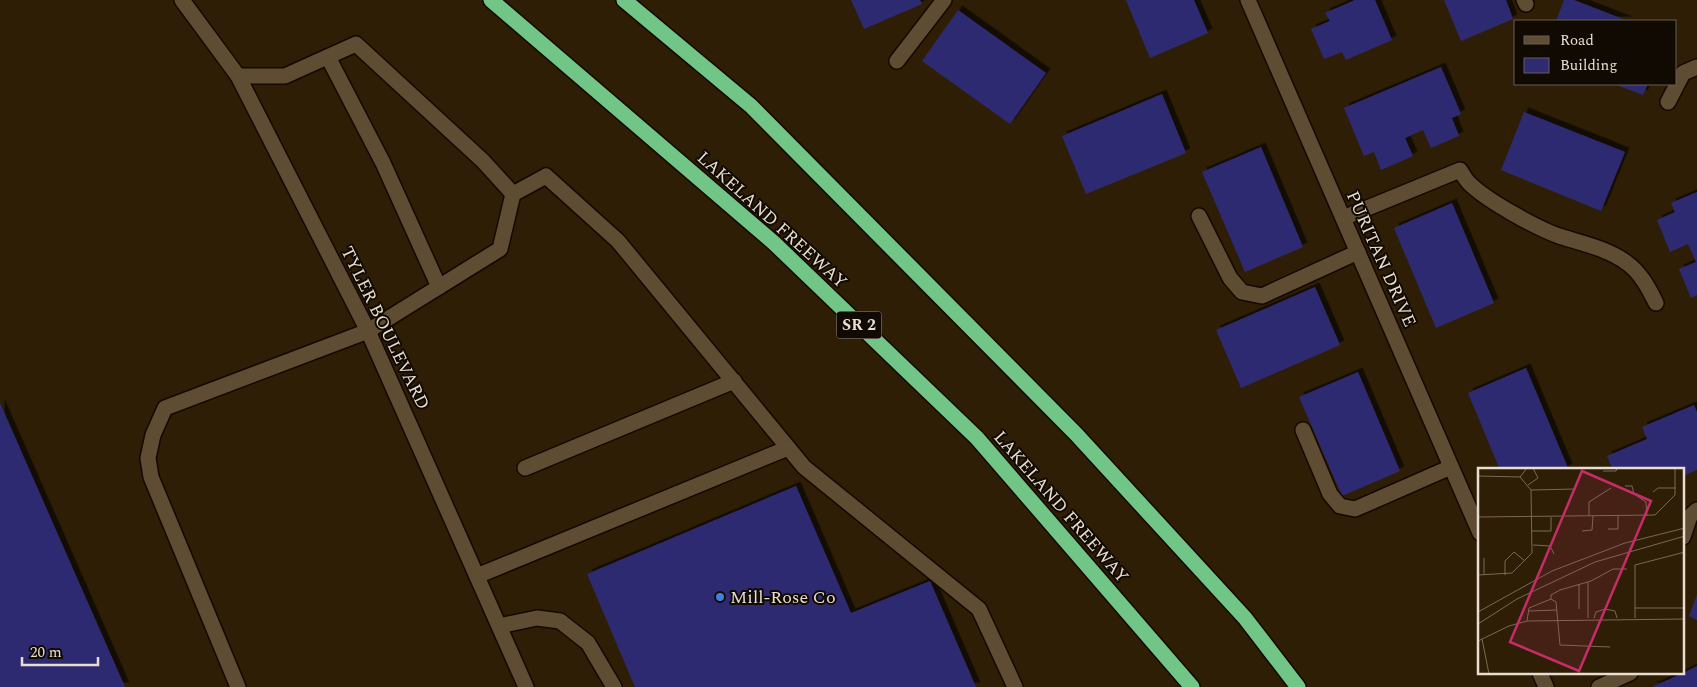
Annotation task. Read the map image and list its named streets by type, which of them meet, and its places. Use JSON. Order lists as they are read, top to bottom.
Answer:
{
  "streets": {
    "highway": ["LAKELAND FREEWAY", "SR 2"],
    "street": ["PURITAN DRIVE", "TYLER BOULEVARD"]
  },
  "places": ["Mill-Rose Co"],
  "legend": ["Road", "Building"],
  "scale_bar": "20 m"
}
